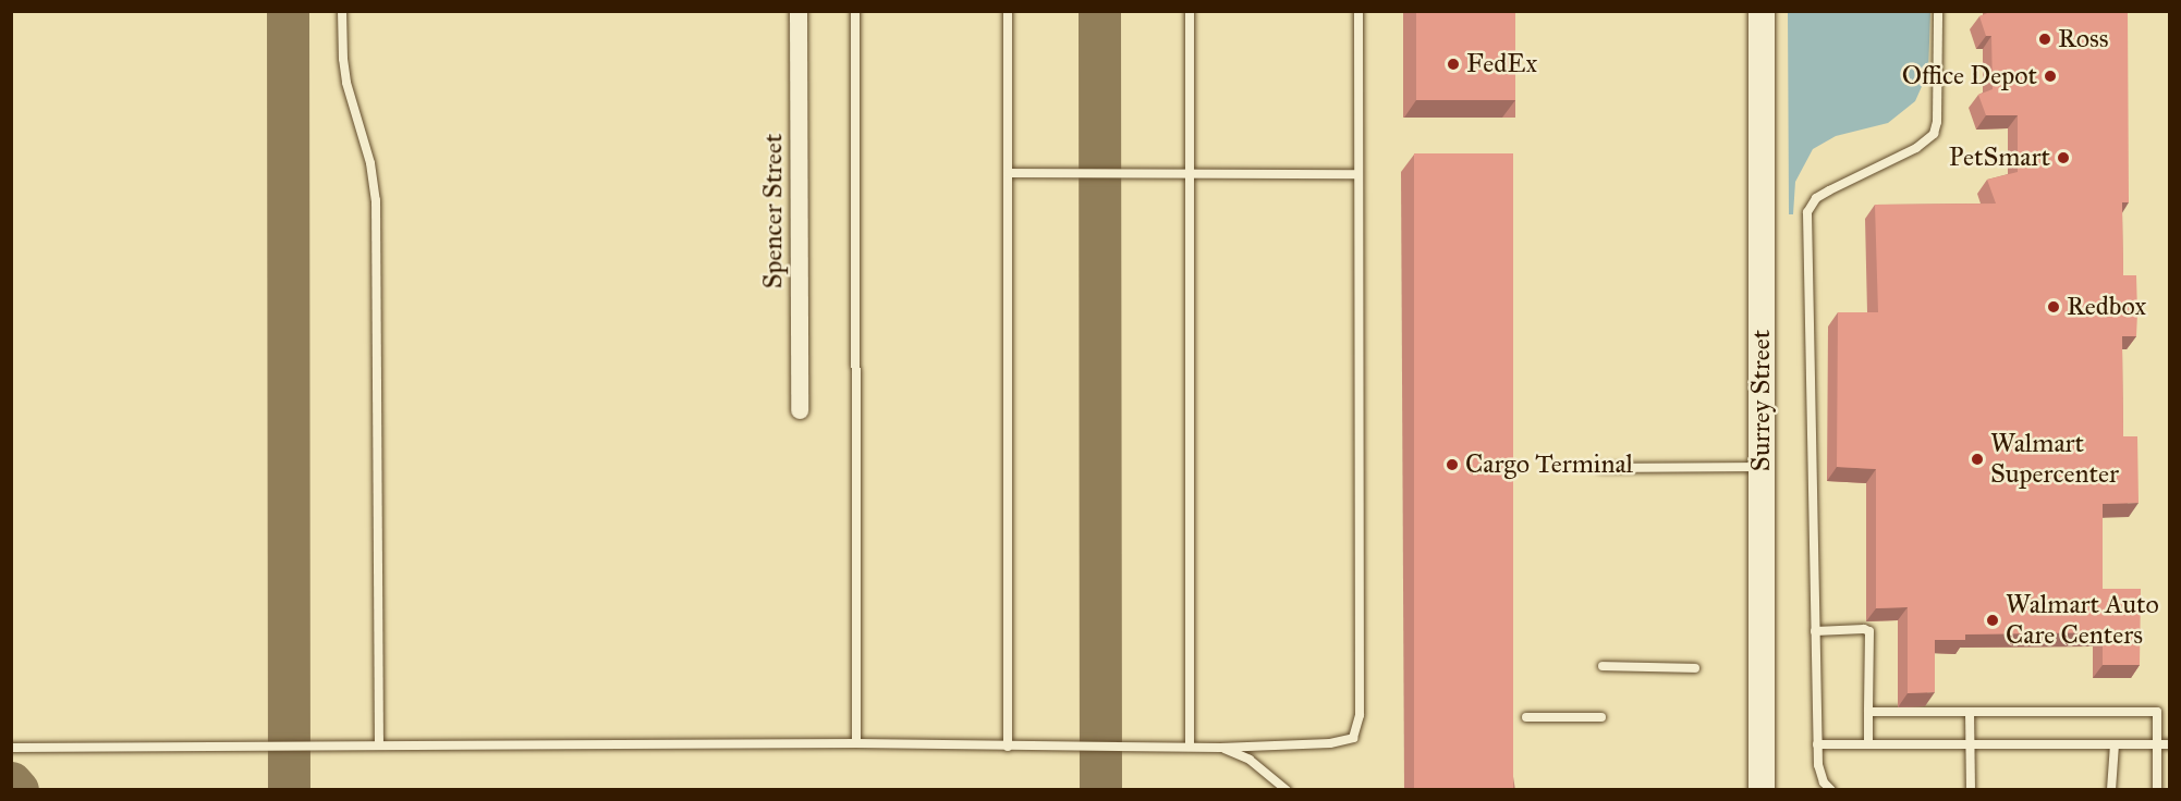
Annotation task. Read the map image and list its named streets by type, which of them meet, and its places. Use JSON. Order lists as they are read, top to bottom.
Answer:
{
  "streets": {
    "street": ["Spencer Street", "Surrey Street"]
  },
  "places": [
    "Ross",
    "FedEx",
    "Office Depot",
    "PetSmart",
    "Redbox",
    "Walmart Supercenter",
    "Cargo Terminal",
    "Walmart Auto Care Centers"
  ]
}
